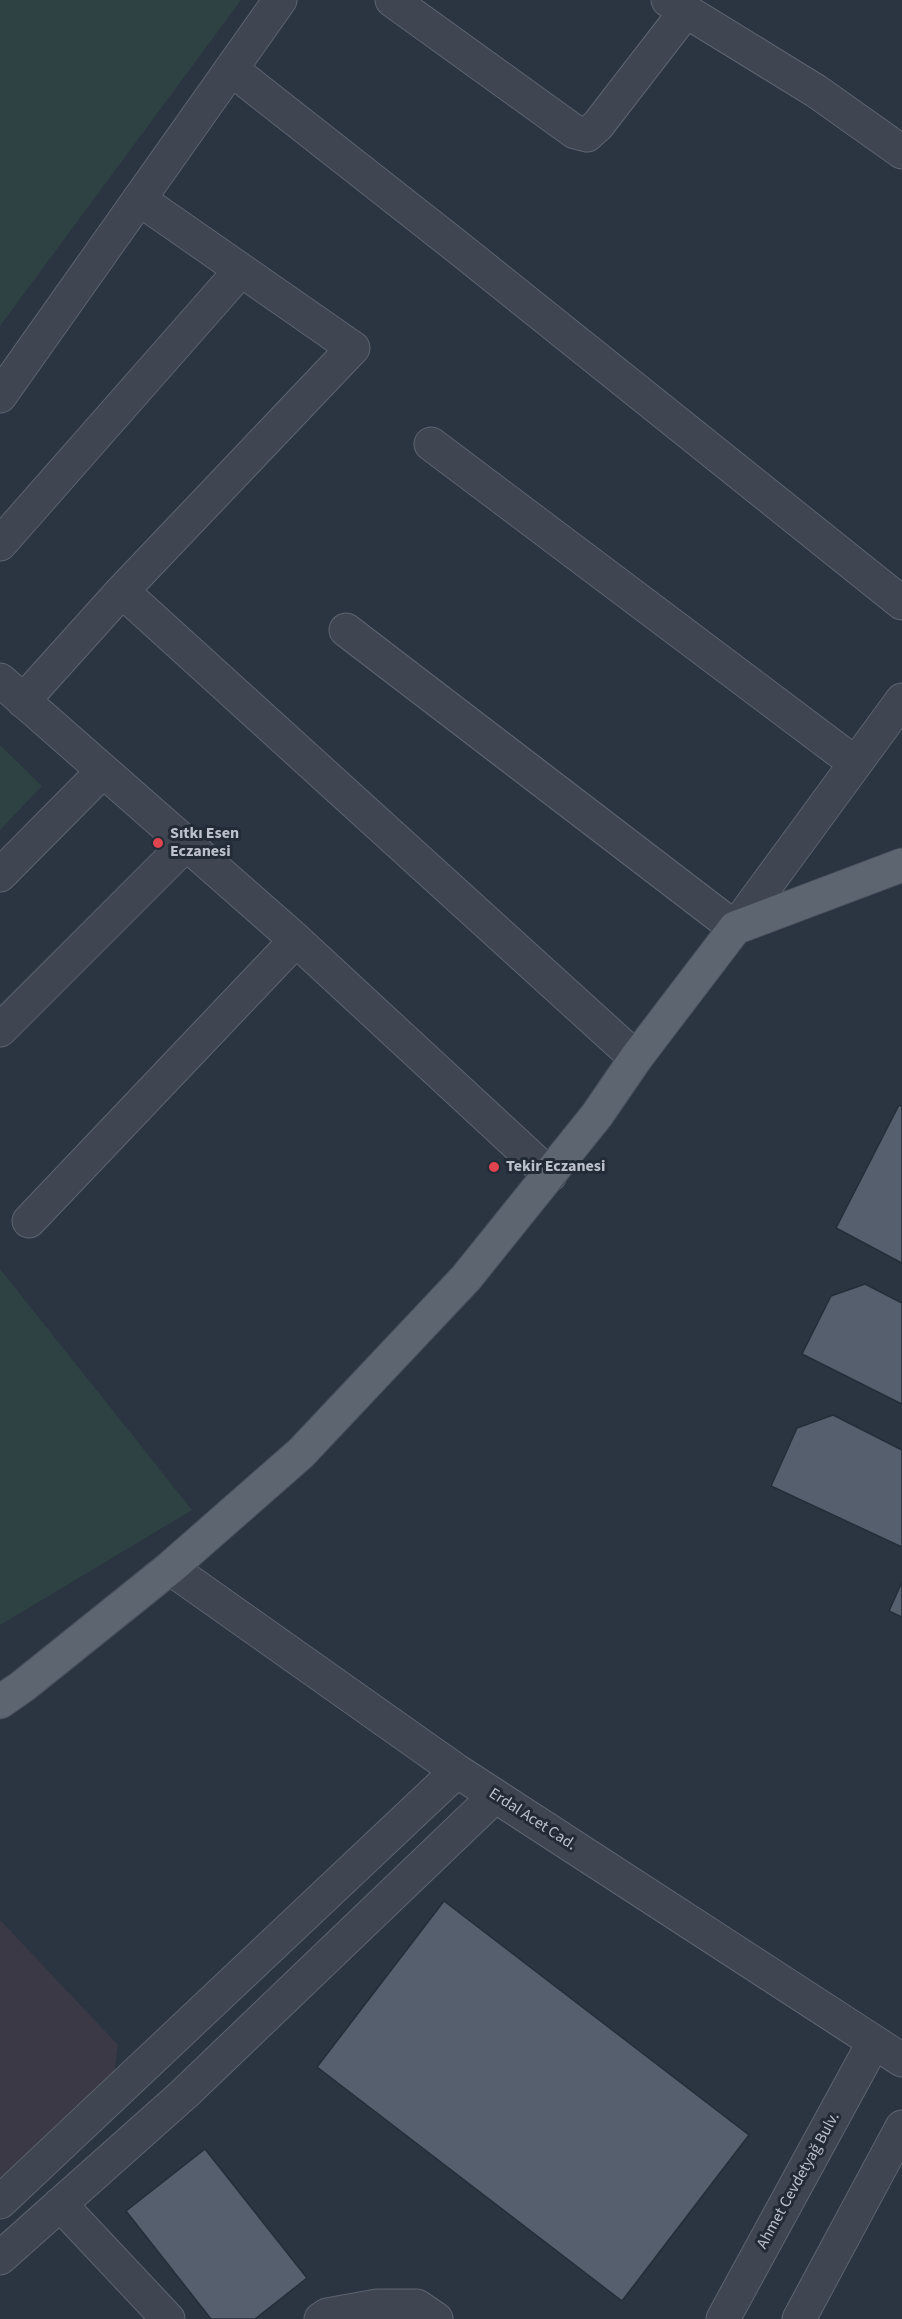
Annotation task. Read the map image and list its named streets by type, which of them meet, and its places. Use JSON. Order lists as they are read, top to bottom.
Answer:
{
  "streets": {
    "street": ["Erdal Acet Cad.", "Ahmet Cevdetyağ Bulv."]
  },
  "crossings": [
    ["Erdal Acet Cad.", "Ahmet Cevdetyağ Bulv."]
  ],
  "places": ["Sıtkı Esen Eczanesi", "Tekir Eczanesi"]
}
